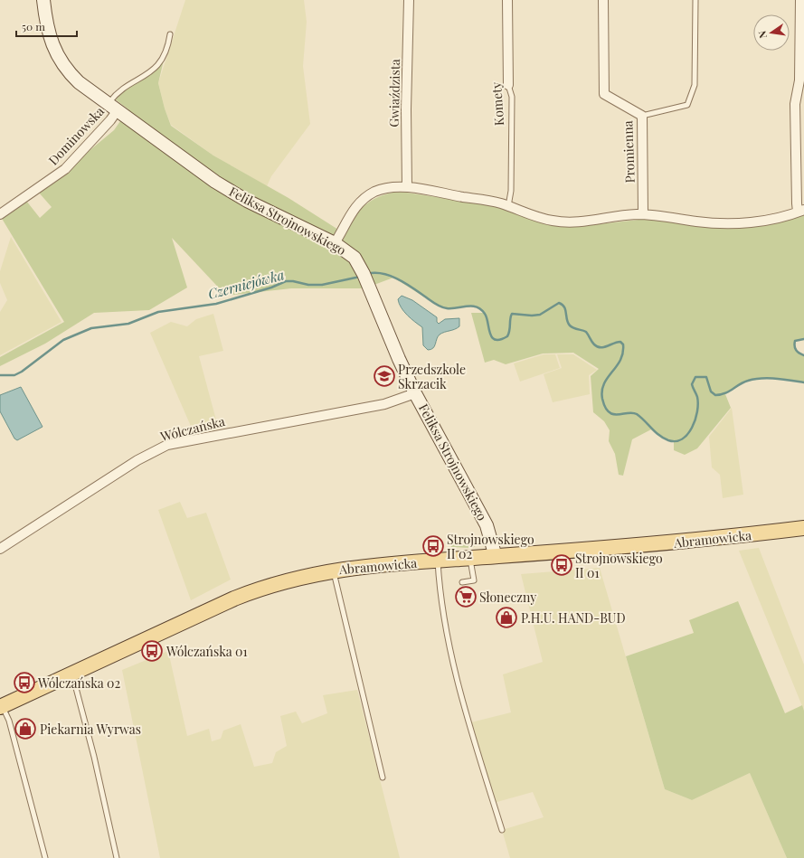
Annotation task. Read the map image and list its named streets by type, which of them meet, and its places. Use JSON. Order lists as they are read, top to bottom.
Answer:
{
  "streets": {
    "main road": ["Abramowicka"],
    "street": [
      "Gwiaździsta",
      "Komety",
      "Dominowska",
      "Promienna",
      "Feliksa Strojnowskiego",
      "Wólczańska"
    ]
  },
  "crossings": [
    ["Dominowska", "Feliksa Strojnowskiego"],
    ["Feliksa Strojnowskiego", "Wólczańska"],
    ["Feliksa Strojnowskiego", "Abramowicka"]
  ],
  "water": ["Czerniejówka"],
  "places": {
    "school or university": ["Przedszkole Skrzacik"],
    "bus stop": [
      "Strojnowskiego II 02",
      "Strojnowskiego II 01",
      "Wólczańska 01",
      "Wólczańska 02"
    ],
    "supermarket": ["Słoneczny"],
    "shop": ["P.H.U. HAND-BUD", "Piekarnia Wyrwas"]
  },
  "scale_bar": "50 m",
  "north": "left"
}
